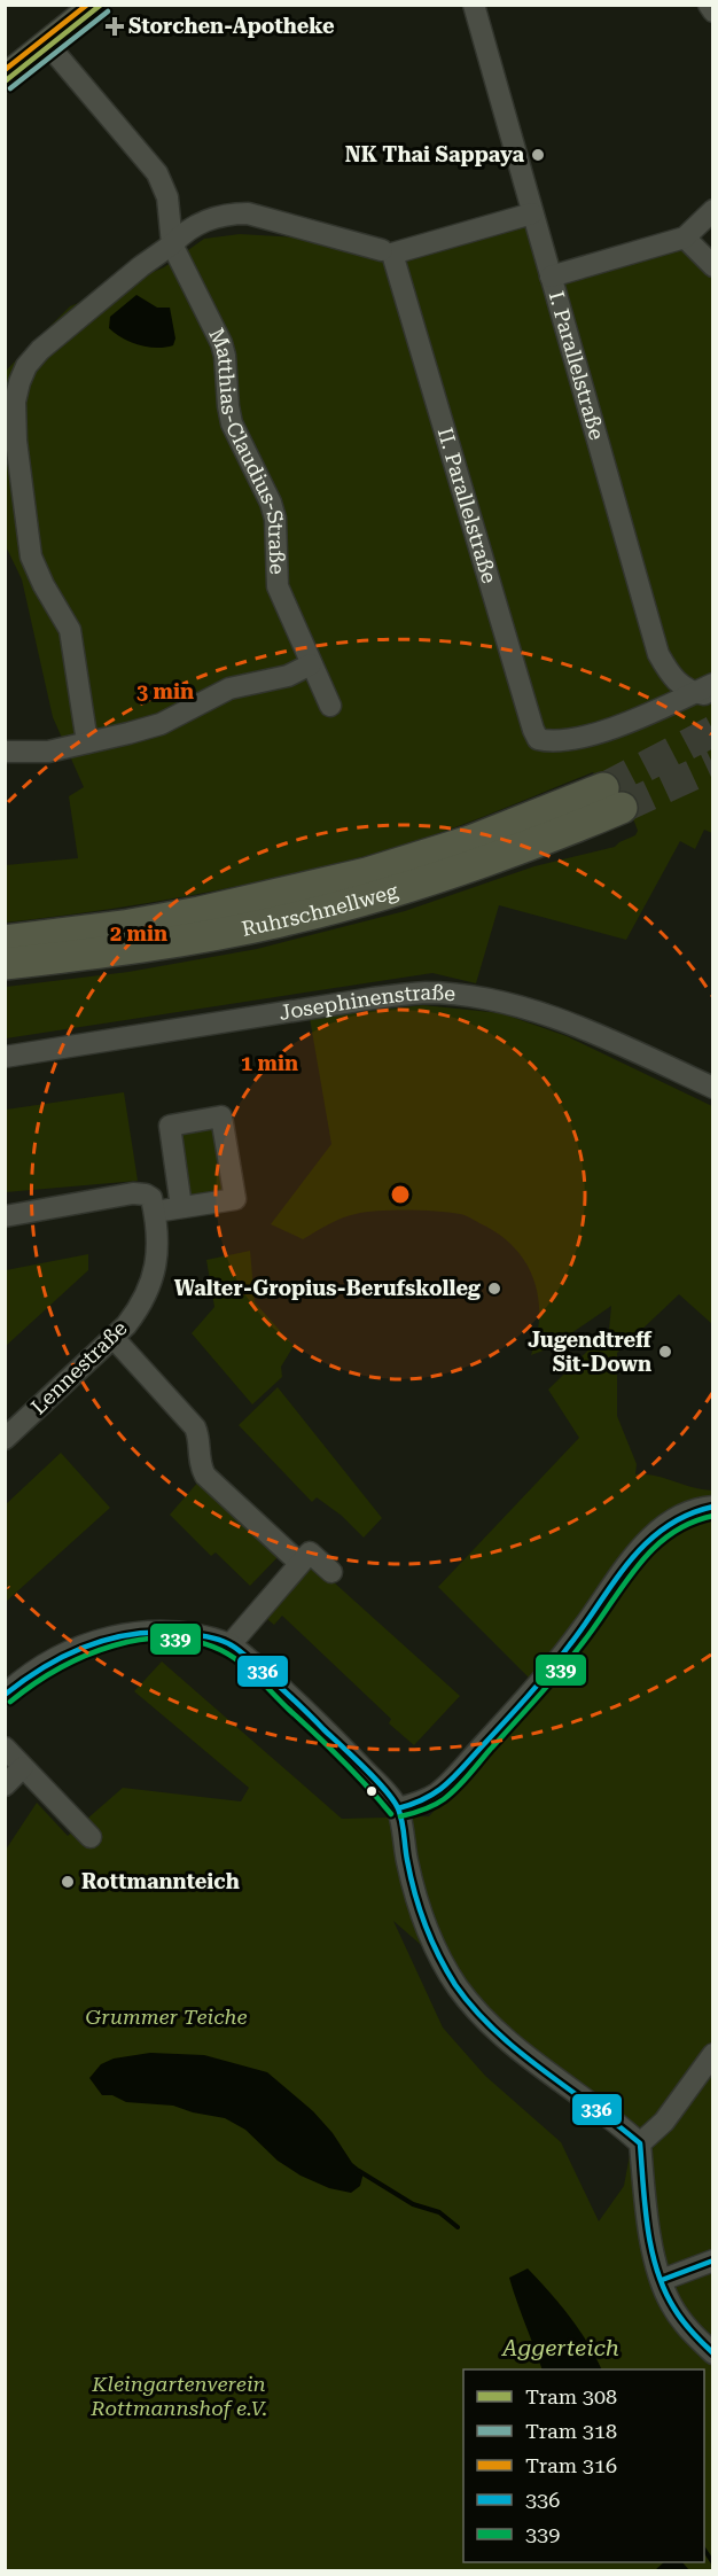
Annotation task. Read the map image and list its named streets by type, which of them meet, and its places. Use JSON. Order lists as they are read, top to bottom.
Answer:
{
  "streets": {
    "highway": ["Ruhrschnellweg"],
    "street": [
      "I. Parallelstraße",
      "Matthias-Claudius-Straße",
      "II. Parallelstraße",
      "Josephinenstraße",
      "Lennestraße"
    ]
  },
  "crossings": [
    ["I. Parallelstraße", "II. Parallelstraße"]
  ],
  "water": ["Aggerteich"],
  "parks": ["Grummer Teiche", "Kleingartenverein Rottmannshof e.V."],
  "places": {
    "health": ["Storchen-Apotheke"],
    "other": [
      "NK Thai Sappaya",
      "Walter-Gropius-Berufskolleg",
      "Jugendtreff Sit-Down",
      "Rottmannteich"
    ]
  },
  "lines": [
    "tram line 308",
    "tram line 316",
    "tram line 318",
    "transit line 336",
    "transit line 339"
  ],
  "legend": [
    "Tram 308",
    "Tram 318",
    "Tram 316",
    "336",
    "339"
  ],
  "rings": ["3 min", "2 min", "1 min"]
}
